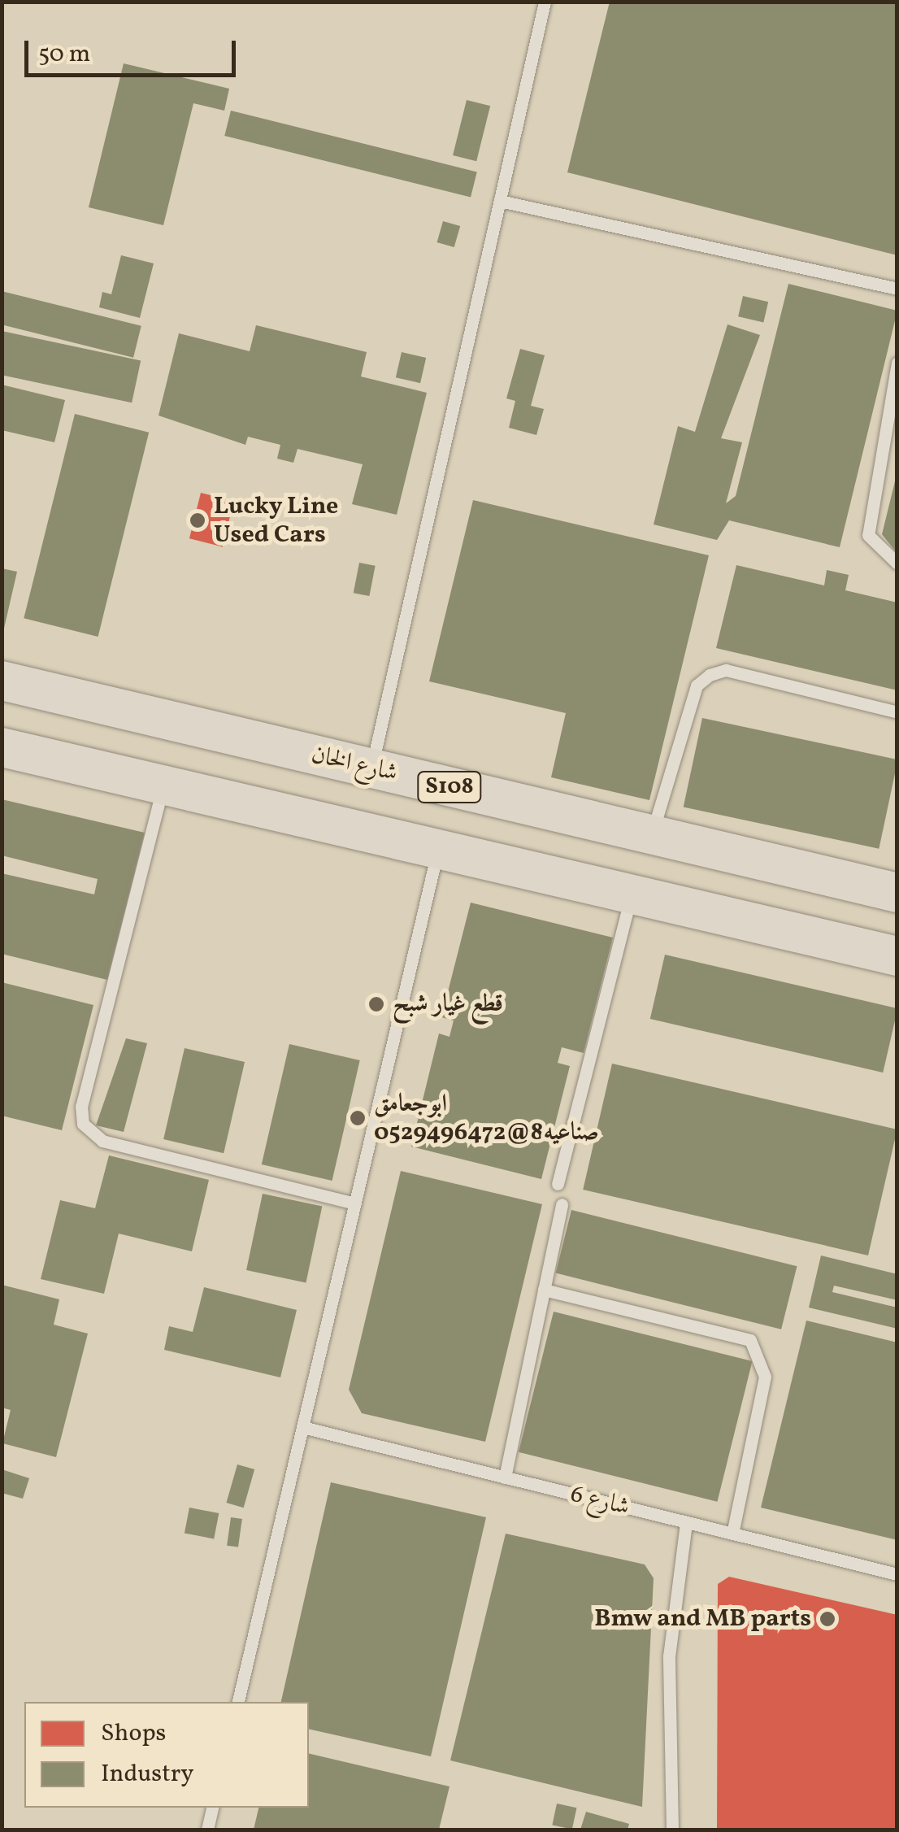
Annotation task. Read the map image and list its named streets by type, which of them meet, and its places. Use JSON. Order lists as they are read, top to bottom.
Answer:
{
  "streets": {
    "main road": ["شارع الخان", "S108"],
    "lane": ["شارع 6"]
  },
  "places": [
    "Lucky Line Used Cars",
    "قطع غيار شبح",
    "ابوجعامق صناعيه8@0529496472",
    "Bmw and MB parts"
  ],
  "legend": ["Shops", "Industry"],
  "scale_bar": "50 m"
}
